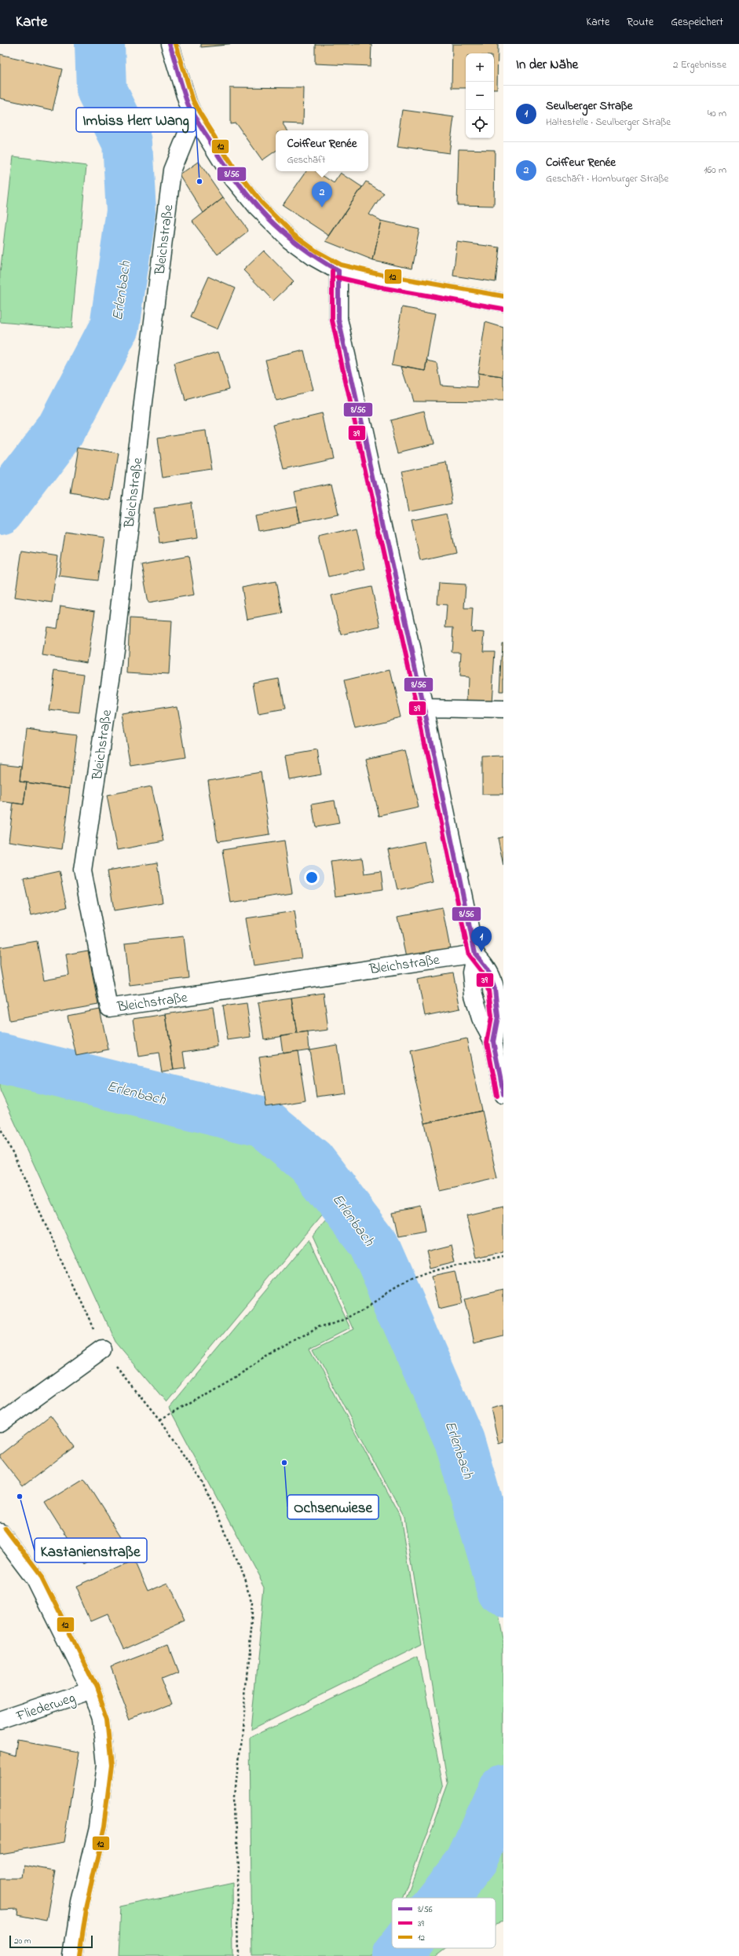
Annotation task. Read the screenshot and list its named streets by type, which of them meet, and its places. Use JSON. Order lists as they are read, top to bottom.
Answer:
{
  "streets": {
    "street": ["Bleichstraße", "Fliederweg"]
  },
  "water": ["Erlenbach"],
  "places": ["Imbiss Herr Wang", "Ochsenwiese", "Kastanienstraße"],
  "lines": ["transit line 8/56", "transit line 12", "transit line 39"],
  "legend": ["8/56", "39", "12"],
  "scale_bar": "20 m",
  "page": {
    "header": "Karte",
    "nav": ["Karte", "Route", "Gespeichert"],
    "heading": ["In der Nähe", "2 Ergebnisse"],
    "map_buttons": ["+", "−"],
    "list": [
      {
        "mark": "1",
        "name": "Seulberger Straße",
        "note": "Haltestelle · Seulberger Straße",
        "value": "40 m"
      },
      {
        "mark": "2",
        "name": "Coiffeur Renée",
        "note": "Geschäft · Homburger Straße",
        "value": "160 m"
      }
    ],
    "popup": ["Coiffeur Renée", "Geschäft"],
    "pins": ["2", "1"],
    "scale": "20 m"
  }
}
